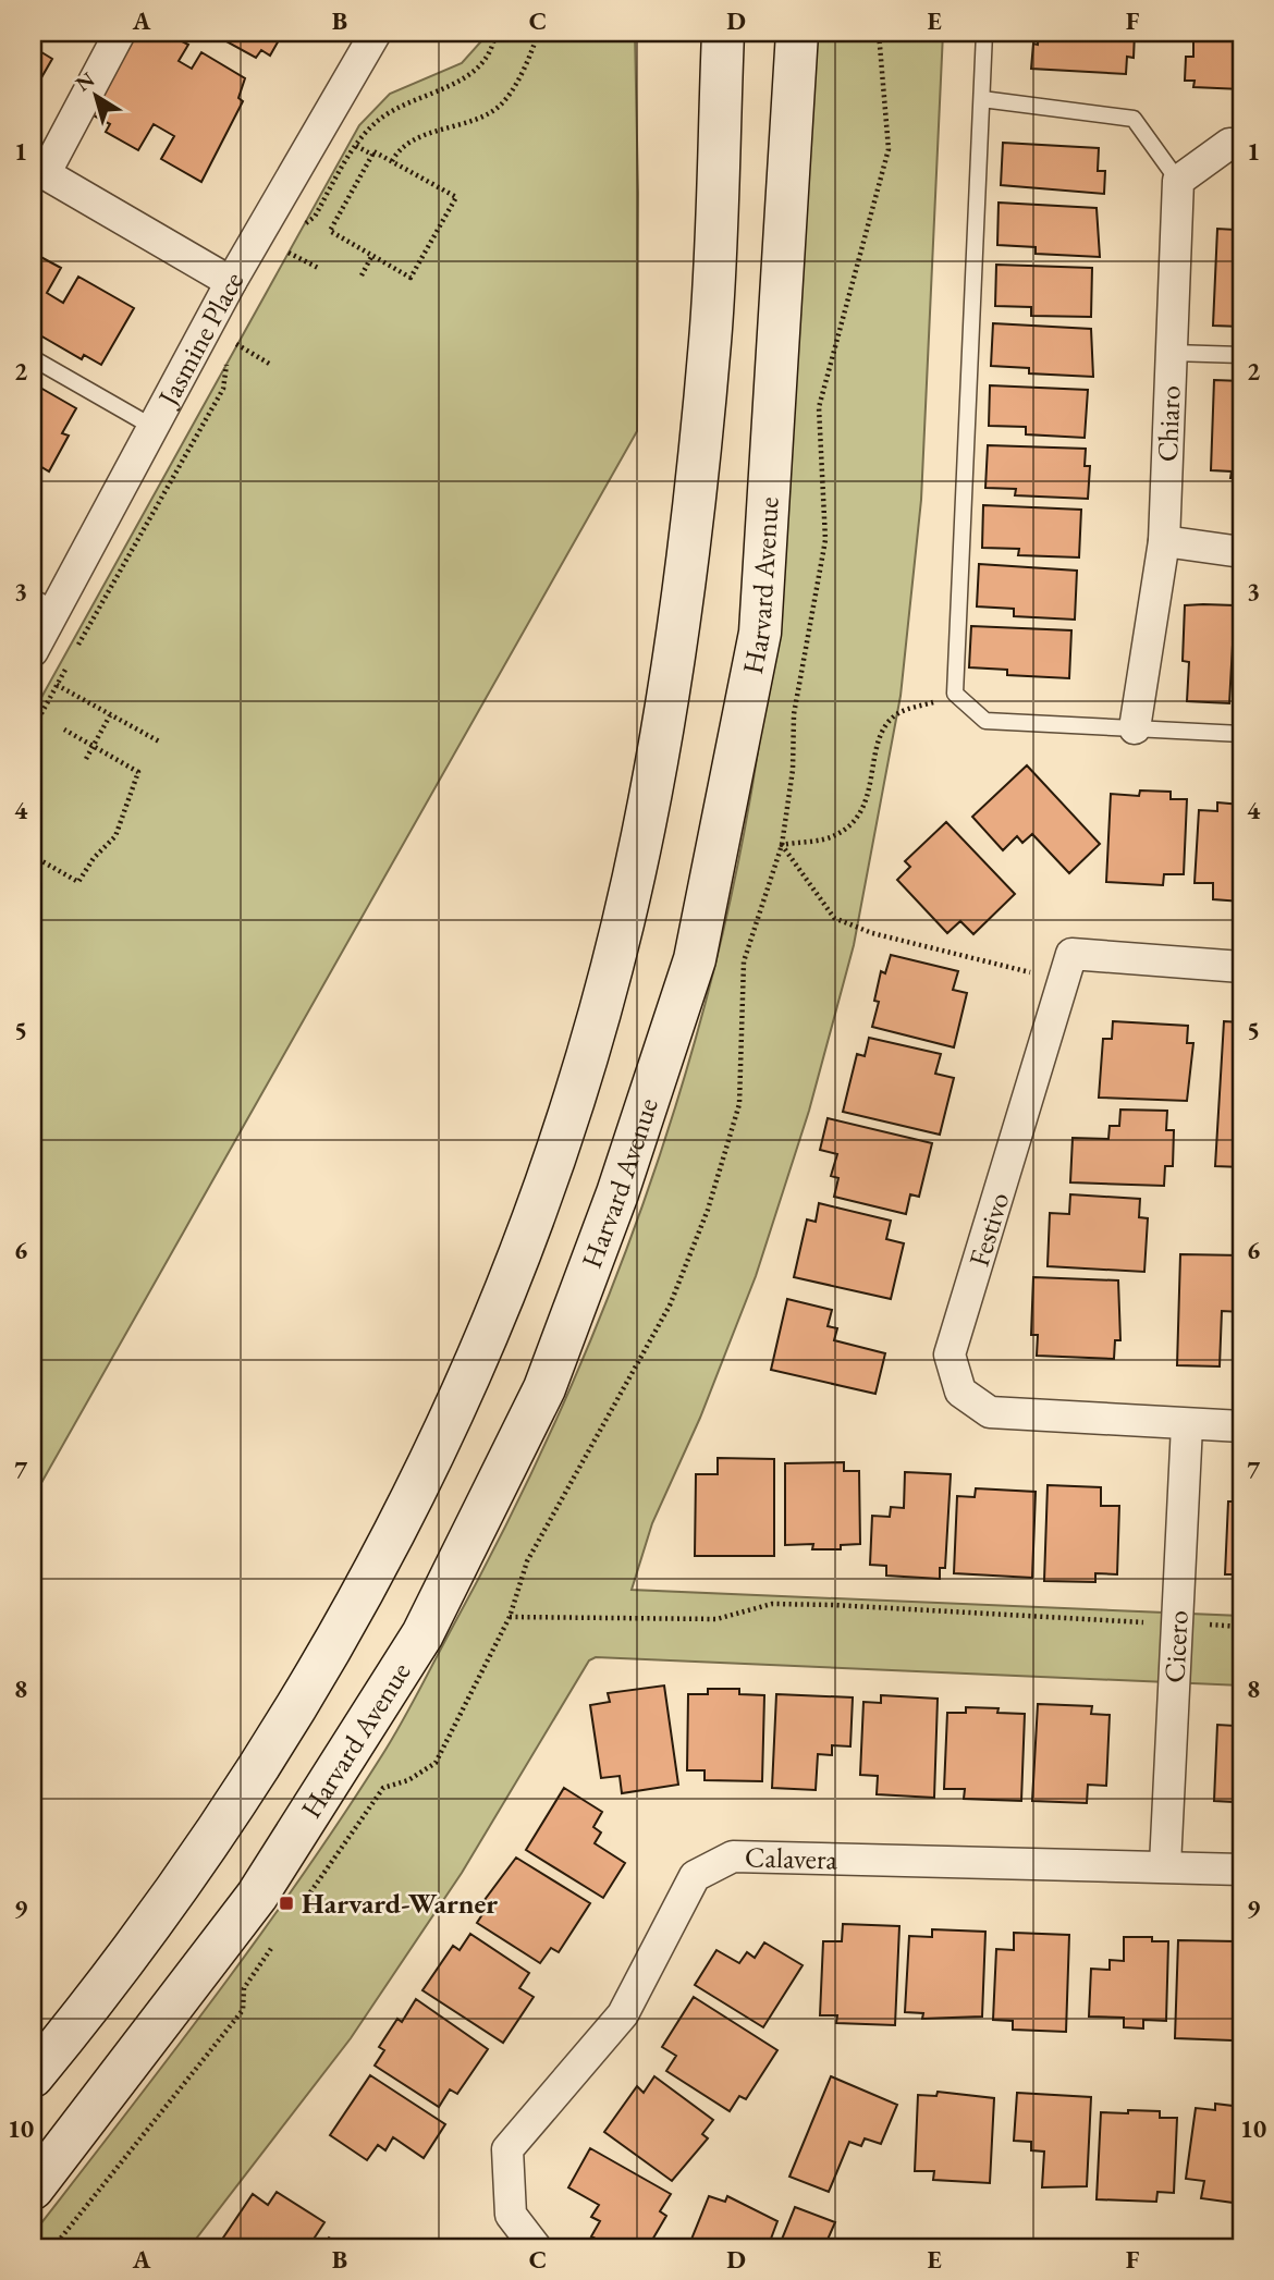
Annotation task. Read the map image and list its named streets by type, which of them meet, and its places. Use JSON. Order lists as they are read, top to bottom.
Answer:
{
  "streets": {
    "main road": ["Harvard Avenue"],
    "street": [
      "Jasmine Place",
      "Chiaro",
      "Festivo",
      "Cicero",
      "Calavera"
    ]
  },
  "crossings": [
    ["Festivo", "Cicero"],
    ["Cicero", "Calavera"]
  ],
  "places": {
    "transit": ["Harvard-Warner"]
  },
  "north": "top left",
  "grid": {
    "columns": [
      "A",
      "B",
      "C",
      "D",
      "E",
      "F"
    ],
    "rows": [
      "1",
      "2",
      "3",
      "4",
      "5",
      "6",
      "7",
      "8",
      "9",
      "10"
    ]
  }
}
